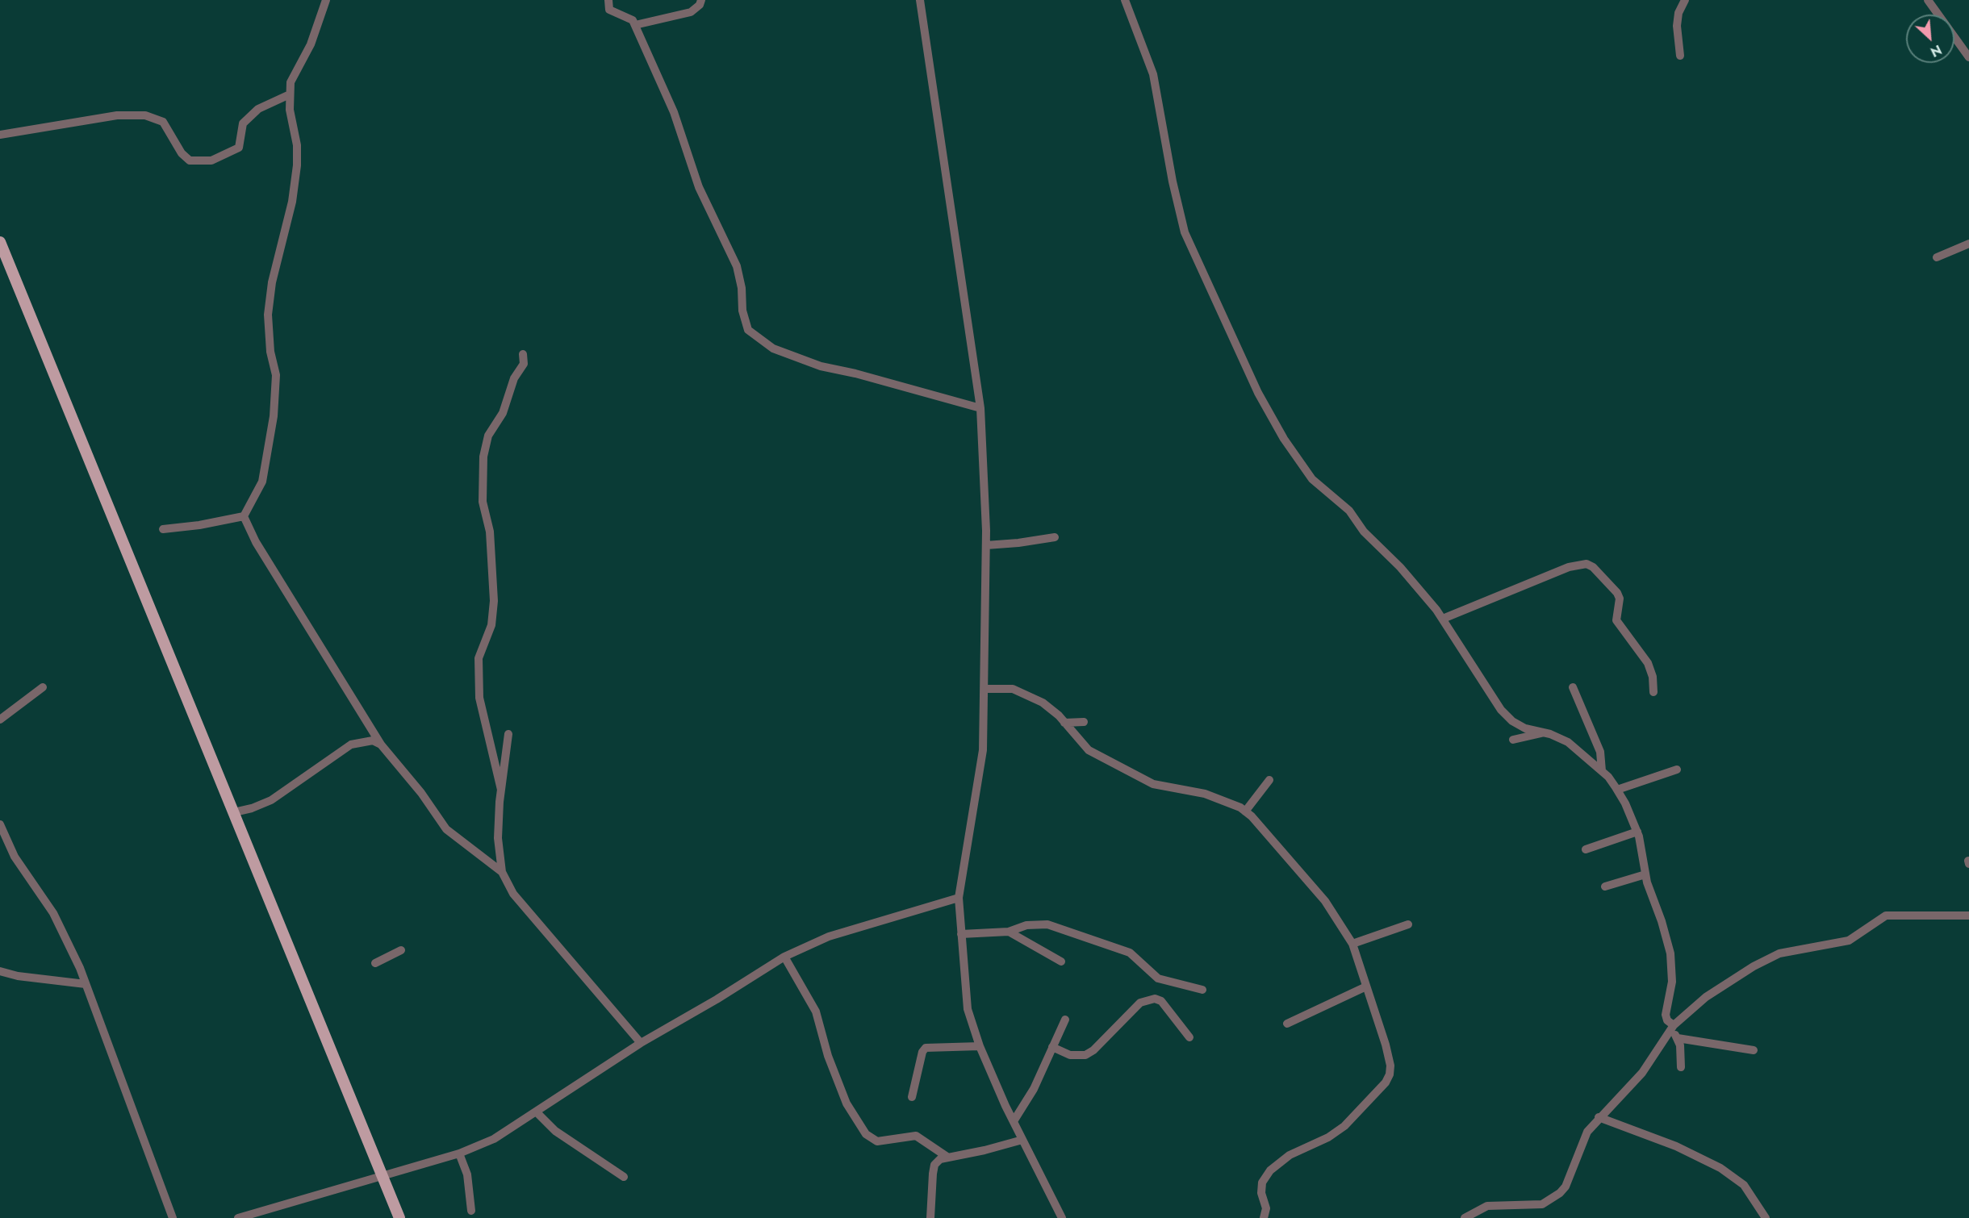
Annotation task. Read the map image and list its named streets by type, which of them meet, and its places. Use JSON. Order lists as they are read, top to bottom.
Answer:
{
  "north": "bottom right"
}
